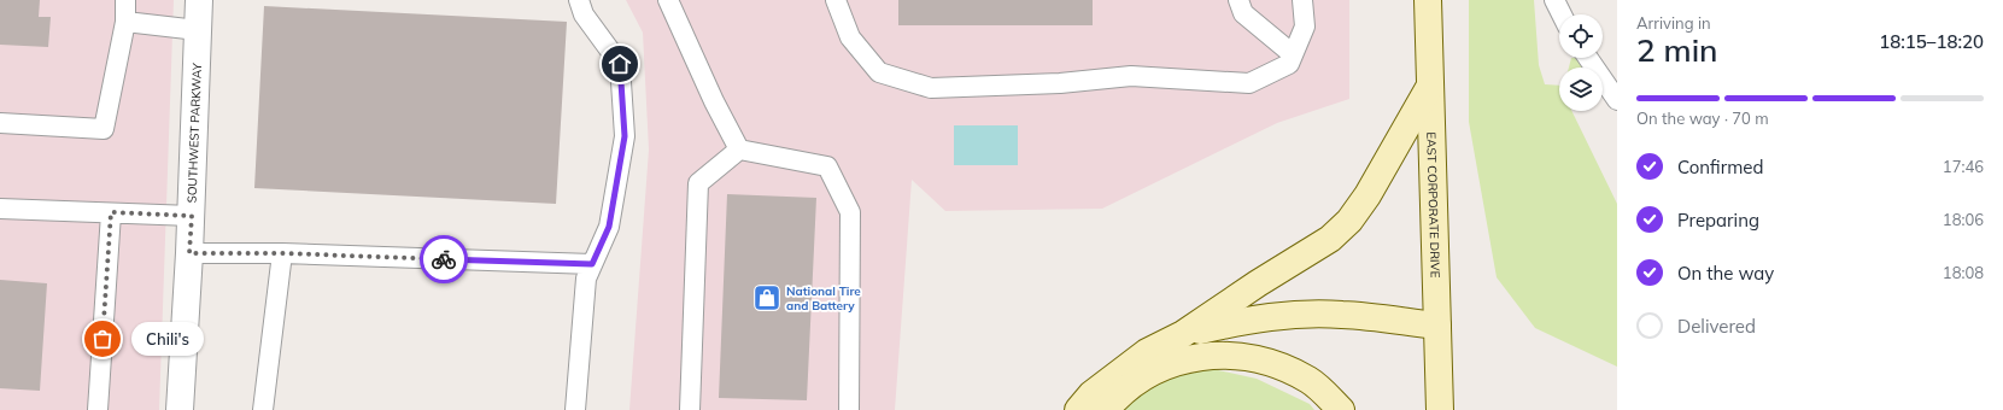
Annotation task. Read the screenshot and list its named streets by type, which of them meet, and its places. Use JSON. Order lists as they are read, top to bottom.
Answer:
{
  "streets": {
    "main road": ["EAST CORPORATE DRIVE"],
    "street": ["SOUTHWEST PARKWAY"]
  },
  "places": {
    "shop": ["National Tire and Battery"],
    "other": ["Chili's"]
  },
  "page": {
    "heading": ["2 min", "Arriving in", "18:15–18:20"],
    "bar": "On the way · 70 m",
    "list": [
      ["Confirmed", "17:46"],
      ["Preparing", "18:06"],
      ["On the way", "18:08"],
      "Delivered"
    ],
    "bubble": "Chili's"
  }
}
